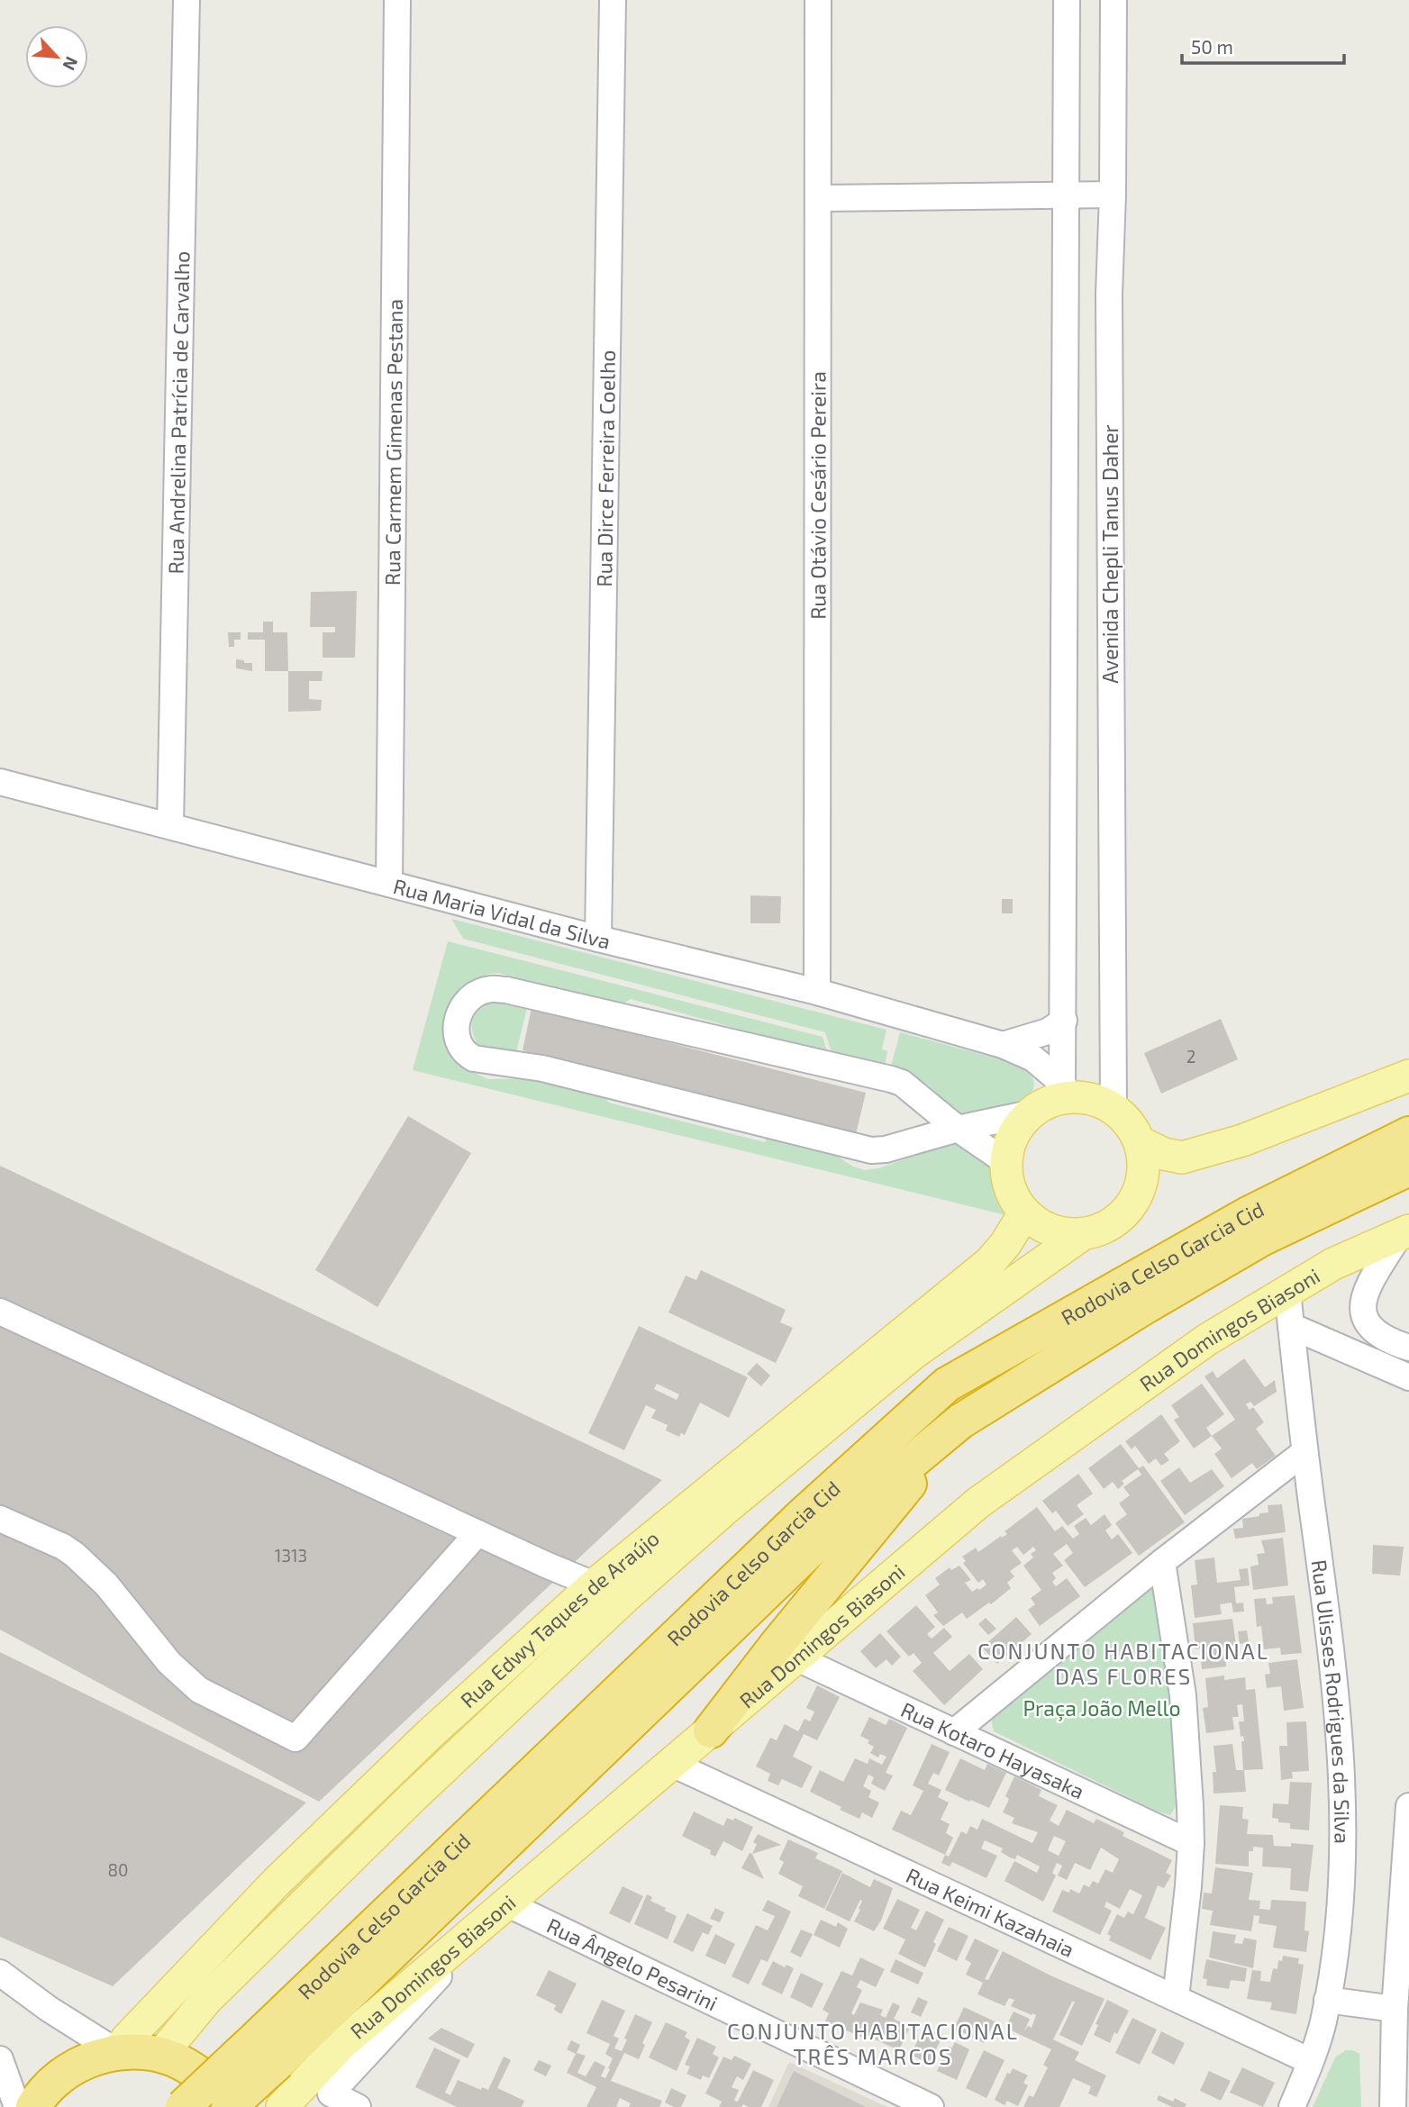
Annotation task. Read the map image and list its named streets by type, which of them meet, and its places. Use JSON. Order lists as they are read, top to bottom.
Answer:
{
  "streets": {
    "highway": ["Rodovia Celso Garcia Cid"],
    "main road": ["Rua Domingos Biasoni", "Rua Edwy Taques de Araújo"],
    "street": [
      "Rua Andrelina Patrícia de Carvalho",
      "Rua Carmem Gimenas Pestana",
      "Rua Dirce Ferreira Coelho",
      "Rua Otávio Cesário Pereira",
      "Avenida Chepli Tanus Daher",
      "Rua Maria Vidal da Silva",
      "Rua Ulisses Rodrigues da Silva",
      "Rua Kotaro Hayasaka",
      "Rua Keimi Kazahaia",
      "Rua Ângelo Pesarini"
    ]
  },
  "crossings": [
    ["Rua Andrelina Patrícia de Carvalho", "Rua Maria Vidal da Silva"],
    ["Rua Carmem Gimenas Pestana", "Rua Maria Vidal da Silva"],
    ["Rua Dirce Ferreira Coelho", "Rua Maria Vidal da Silva"],
    ["Rua Otávio Cesário Pereira", "Rua Maria Vidal da Silva"],
    ["Avenida Chepli Tanus Daher", "Rua Maria Vidal da Silva"],
    ["Avenida Chepli Tanus Daher", "Rua Edwy Taques de Araújo"],
    ["Rua Maria Vidal da Silva", "Rua Edwy Taques de Araújo"],
    ["Rua Domingos Biasoni", "Rua Ulisses Rodrigues da Silva"],
    ["Rua Domingos Biasoni", "Rua Kotaro Hayasaka"],
    ["Rua Domingos Biasoni", "Rua Keimi Kazahaia"],
    ["Rua Domingos Biasoni", "Rua Ângelo Pesarini"],
    ["Rua Ulisses Rodrigues da Silva", "Rua Keimi Kazahaia"]
  ],
  "districts": ["CONJUNTO HABITACIONAL DAS FLORES", "CONJUNTO HABITACIONAL TRÊS MARCOS"],
  "parks": ["Praça João Mello"],
  "house_numbers": ["2", "1313", "80"],
  "scale_bar": "50 m",
  "north": "bottom right"
}
